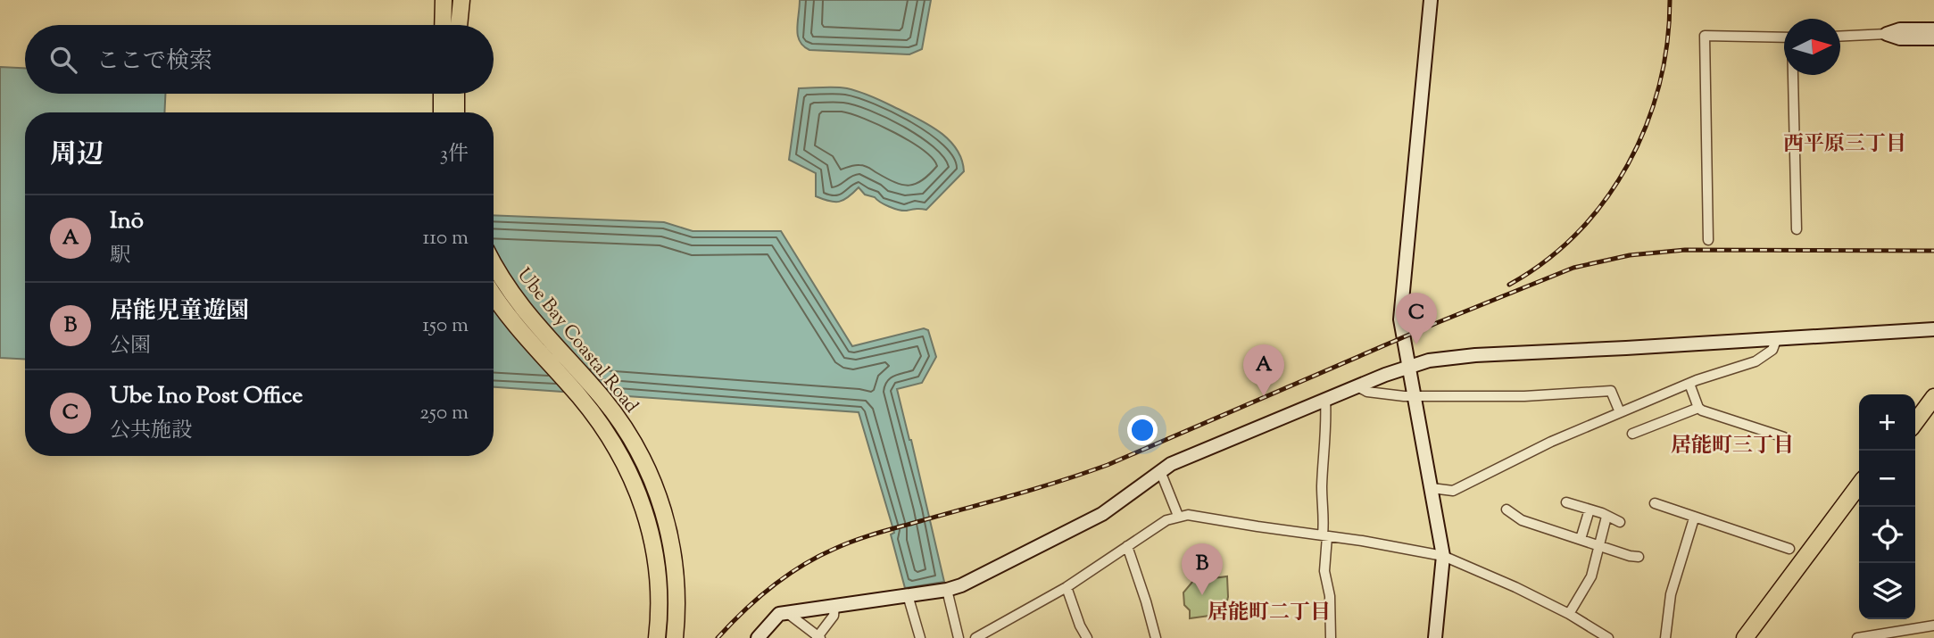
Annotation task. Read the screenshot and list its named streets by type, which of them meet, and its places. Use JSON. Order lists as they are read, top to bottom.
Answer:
{
  "streets": {
    "highway": ["Ube Bay Coastal Road"]
  },
  "districts": ["西平原三丁目", "居能町三丁目", "居能町二丁目"],
  "north": "right",
  "page": {
    "search": "ここで検索",
    "heading": ["周辺", "3件"],
    "list": [
      {
        "mark": "A",
        "name": "Inō",
        "note": "駅",
        "value": "110 m"
      },
      {
        "mark": "B",
        "name": "居能児童遊園",
        "note": "公園",
        "value": "150 m"
      },
      {
        "mark": "C",
        "name": "Ube Ino Post Office",
        "note": "公共施設",
        "value": "250 m"
      }
    ],
    "pins": ["C", "A", "B"],
    "map_buttons": ["+", "−"]
  }
}
